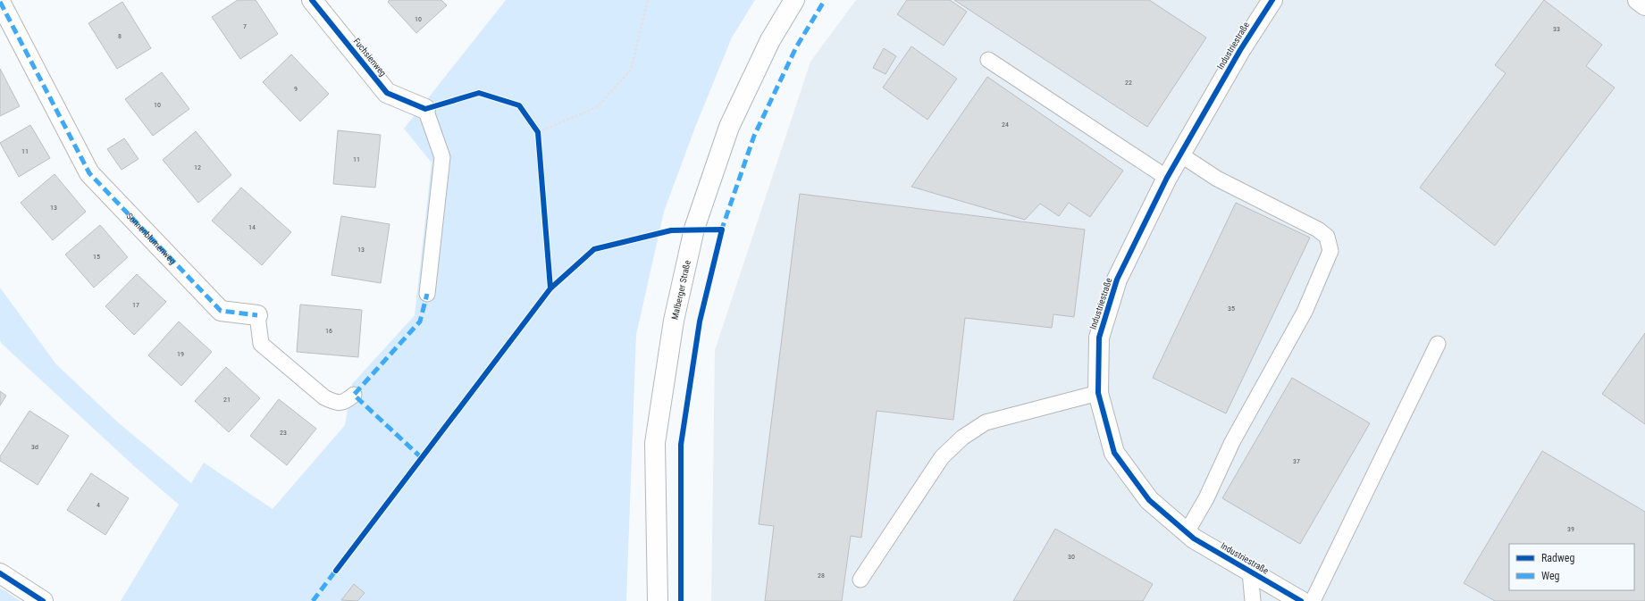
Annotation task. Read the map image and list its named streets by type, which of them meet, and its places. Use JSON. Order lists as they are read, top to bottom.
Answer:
{
  "streets": {
    "street": [
      "Industriestraße",
      "Fuchsienweg",
      "Sonnenblumenweg",
      "Malberger Straße"
    ]
  },
  "house_numbers": [
    "10",
    "7",
    "33",
    "8",
    "22",
    "9",
    "10",
    "24",
    "11",
    "11",
    "12",
    "13",
    "14",
    "13",
    "15",
    "17",
    "35",
    "16",
    "19",
    "21",
    "23",
    "3d",
    "37",
    "4",
    "39",
    "30",
    "28"
  ],
  "legend": ["Radweg", "Weg"]
}
